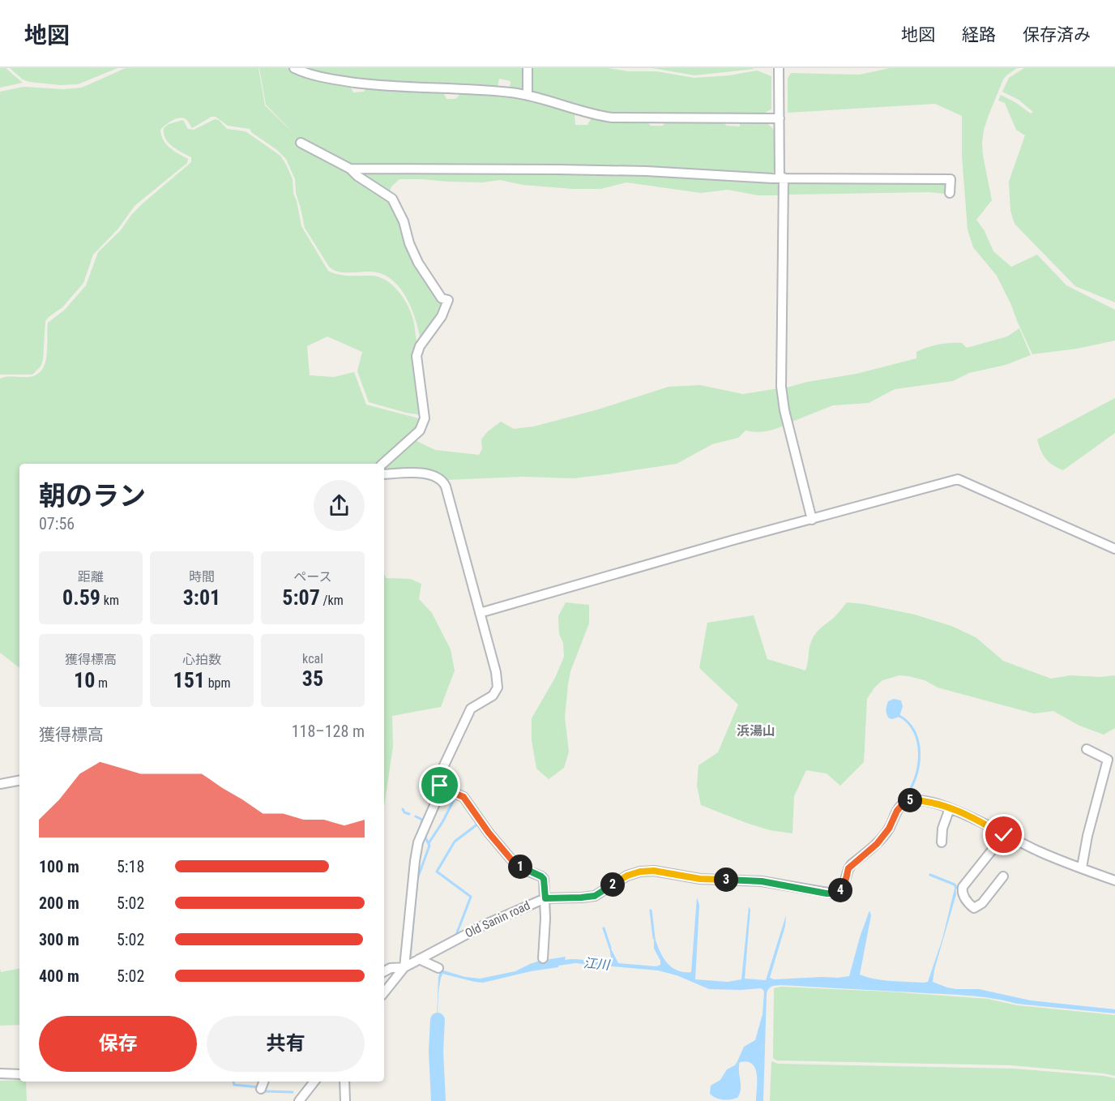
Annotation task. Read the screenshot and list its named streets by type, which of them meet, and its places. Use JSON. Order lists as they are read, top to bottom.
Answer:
{
  "streets": {
    "street": ["Old Sanin road"]
  },
  "districts": ["浜湯山"],
  "water": ["江川"],
  "page": {
    "header": "地図",
    "nav": ["地図", "経路", "保存済み"],
    "heading": ["朝のラン", "07:56"],
    "stats": [
      ["距離", "0.59 km"],
      ["時間", "3:01"],
      ["ペース", "5:07 /km"],
      ["獲得標高", "10 m"],
      ["心拍数", "151 bpm"],
      ["kcal", "35"]
    ],
    "chart": ["獲得標高", "118–128 m"],
    "pins": [
      "5",
      "1",
      "3",
      "2",
      "4"
    ],
    "list": [
      {
        "name": "100 m",
        "note": "5:18"
      },
      {
        "name": "200 m",
        "note": "5:02"
      },
      {
        "name": "300 m",
        "note": "5:02"
      },
      {
        "name": "400 m",
        "note": "5:02"
      }
    ],
    "buttons": ["保存", "共有"]
  }
}
